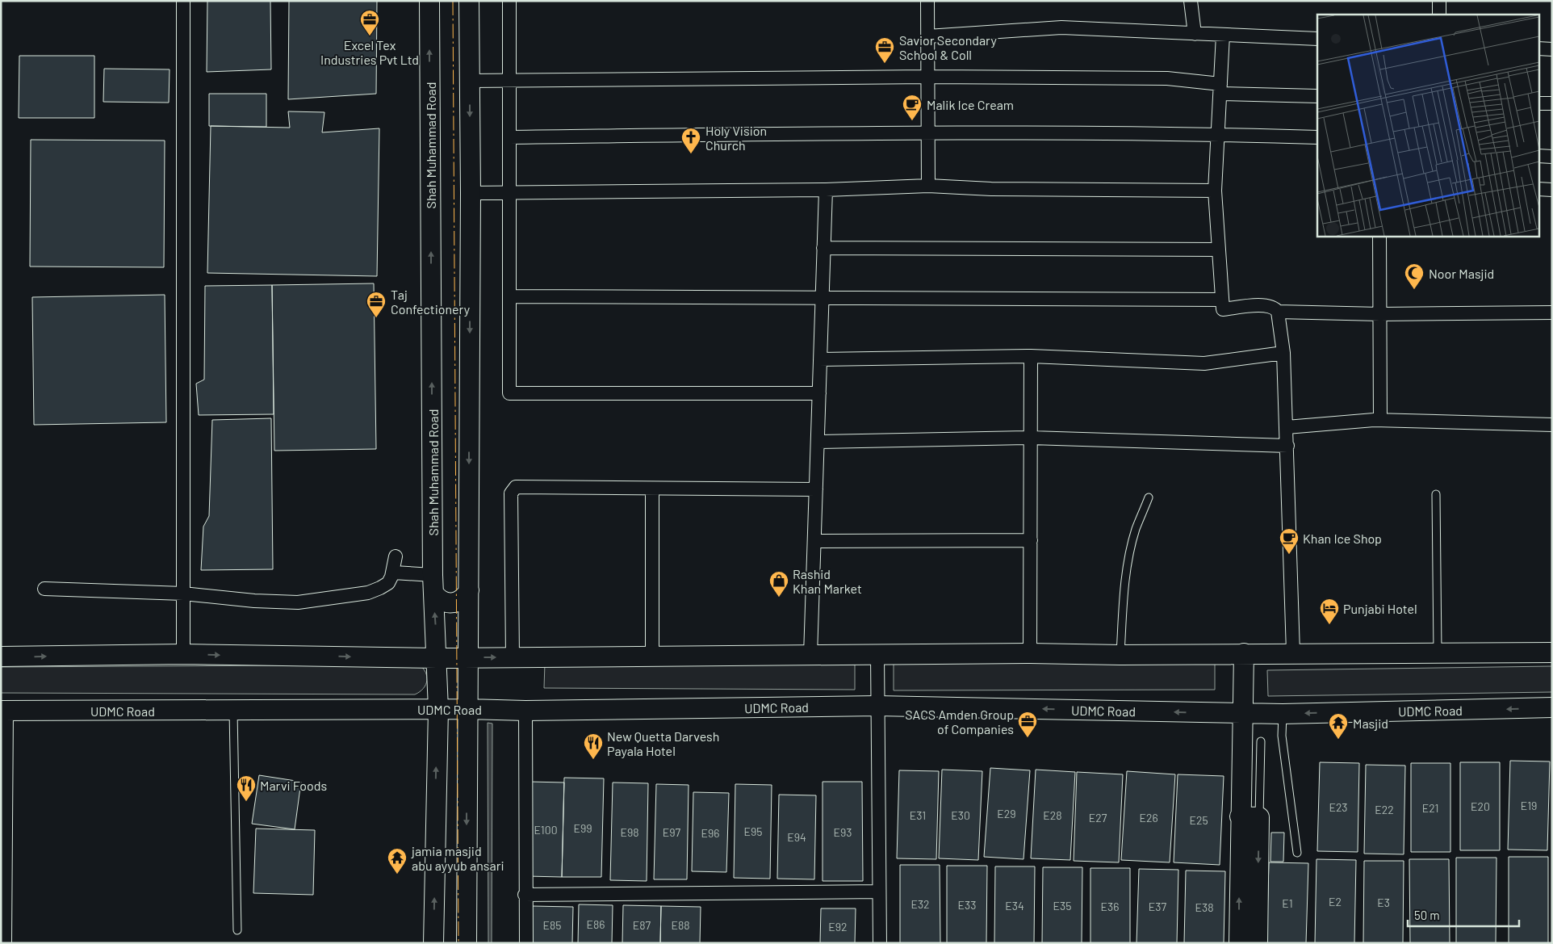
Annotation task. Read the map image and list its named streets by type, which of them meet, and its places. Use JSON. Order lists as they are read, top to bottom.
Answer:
{
  "streets": {
    "main road": ["Shah Muhammad Road", "UDMC Road"]
  },
  "crossings": [
    ["Shah Muhammad Road", "UDMC Road"]
  ],
  "places": {
    "office": [
      "Excel Tex Industries Pvt Ltd",
      "Savior Secondary School & Coll",
      "Taj Confectionery",
      "SACS Amden Group of Companies"
    ],
    "cafe": ["Malik Ice Cream", "Khan Ice Shop"],
    "church": ["Holy Vision Church"],
    "mosque": ["Noor Masjid"],
    "shop": ["Rashid Khan Market"],
    "hotel": ["Punjabi Hotel"],
    "temple": ["Masjid", "jamia masjid abu ayyub ansari"],
    "restaurant": ["New Quetta Darvesh Payala Hotel", "Marvi Foods"]
  },
  "house_numbers": [
    "E19",
    "E20",
    "E23",
    "E21",
    "E22",
    "E29",
    "E31",
    "E30",
    "E28",
    "E27",
    "E26",
    "E25",
    "E99",
    "E100",
    "E95",
    "E98",
    "E97",
    "E93",
    "E96",
    "E94",
    "E2",
    "E3",
    "E1",
    "E32",
    "E33",
    "E34",
    "E35",
    "E36",
    "E37",
    "E38",
    "E86",
    "E85",
    "E87",
    "E88",
    "E92"
  ],
  "scale_bar": "50 m"
}
